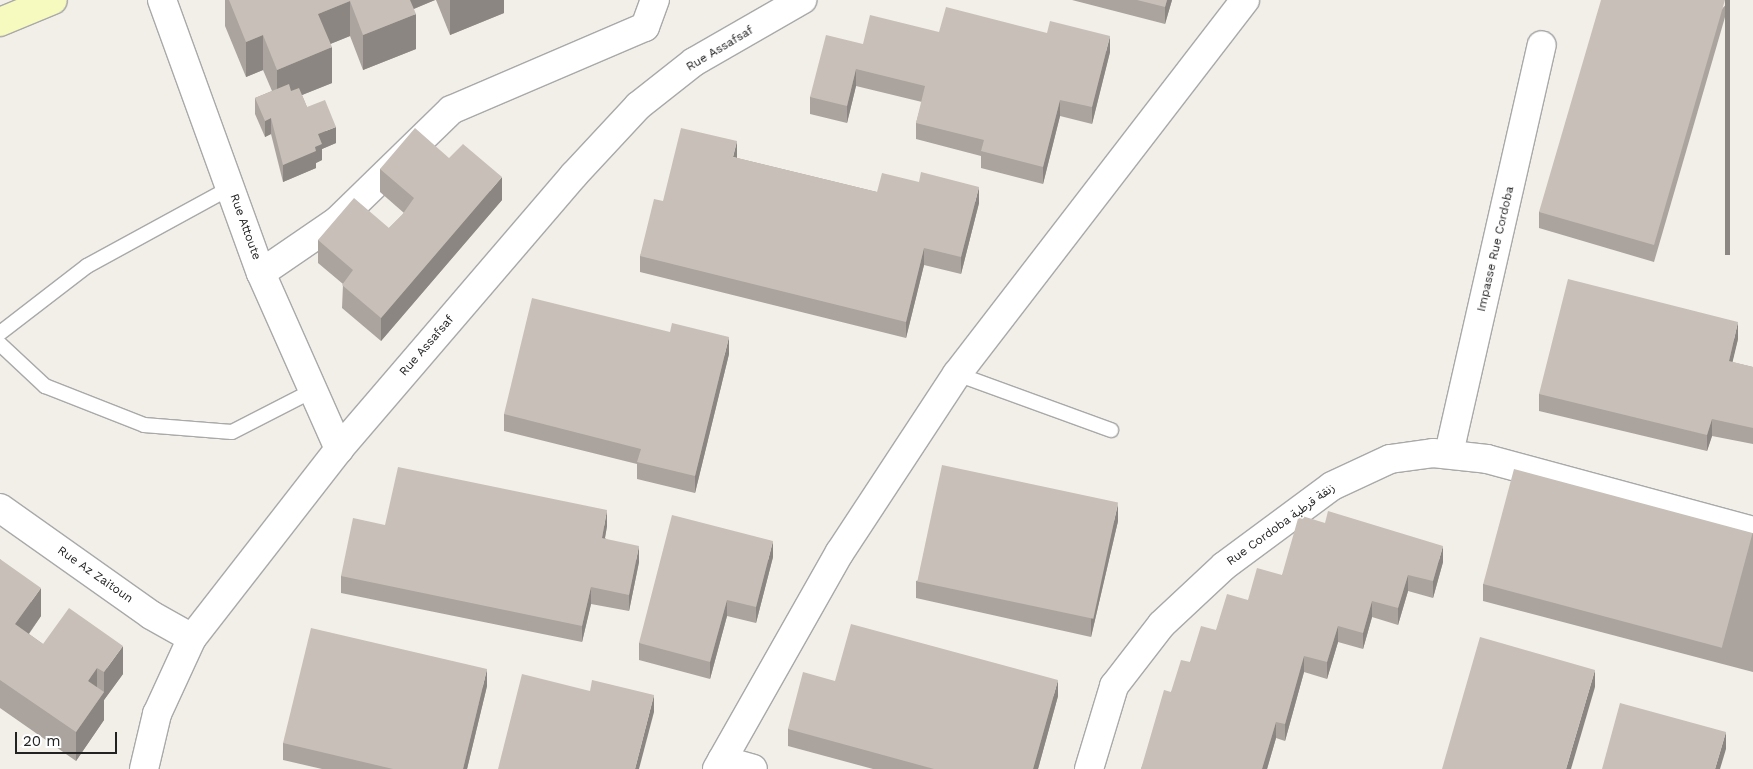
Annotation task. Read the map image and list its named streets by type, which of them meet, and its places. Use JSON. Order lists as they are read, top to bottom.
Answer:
{
  "streets": {
    "street": [
      "Rue Assafsaf",
      "Rue Attoute",
      "Impasse Rue Cordoba",
      "Rue Cordoba زنقة قرطبة",
      "Rue Az Zaitoun"
    ]
  },
  "crossings": [
    ["Rue Assafsaf", "Rue Attoute"],
    ["Rue Assafsaf", "Rue Az Zaitoun"],
    ["Impasse Rue Cordoba", "Rue Cordoba زنقة قرطبة"]
  ],
  "scale_bar": "20 m"
}
